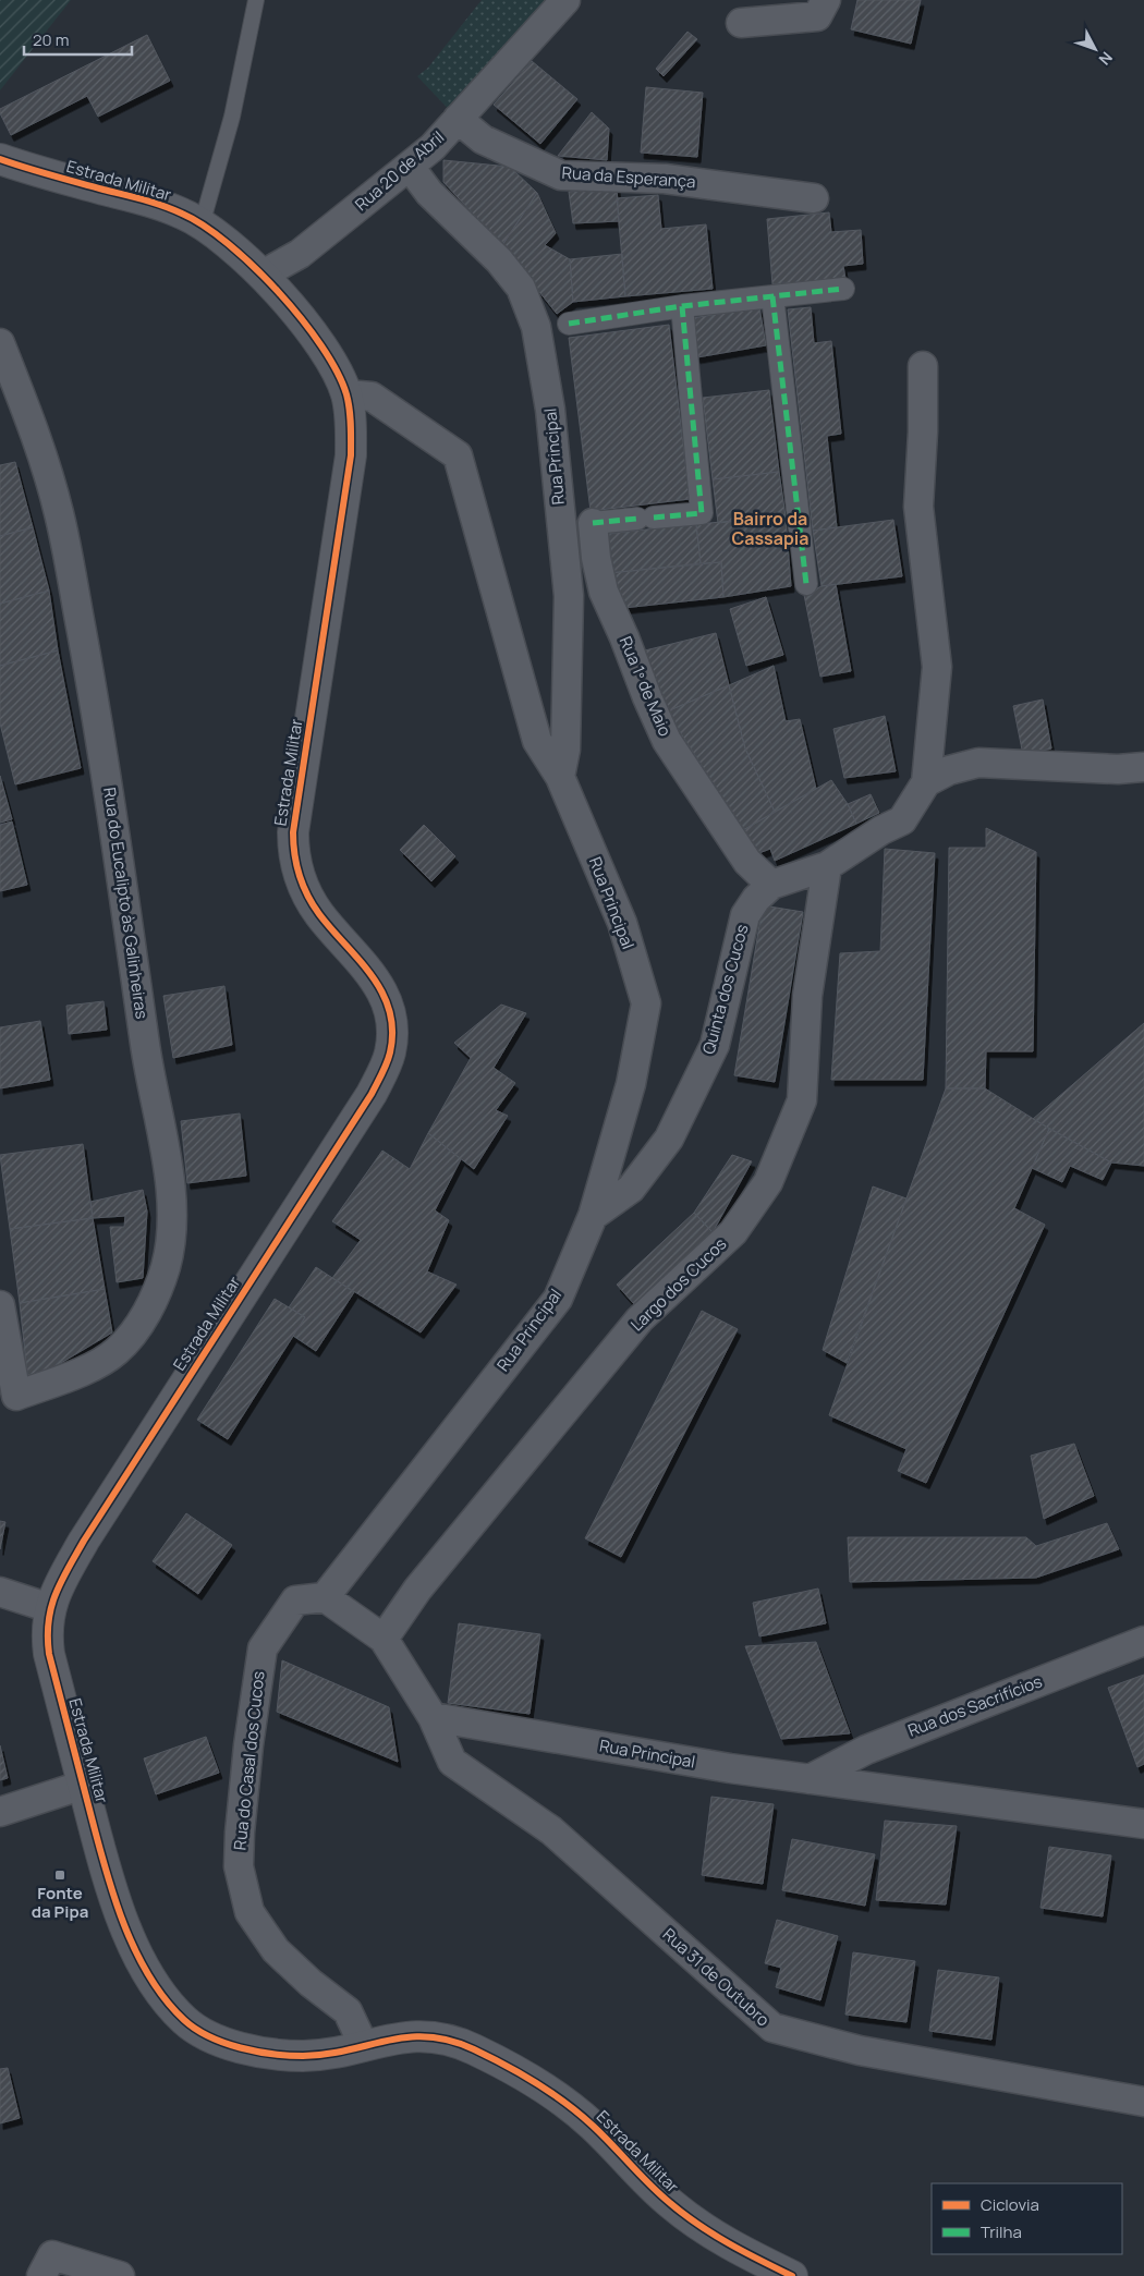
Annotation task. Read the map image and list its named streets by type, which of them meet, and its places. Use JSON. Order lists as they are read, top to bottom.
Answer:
{
  "streets": {
    "street": [
      "Rua 20 de Abril",
      "Rua da Esperança",
      "Estrada Militar",
      "Rua Principal",
      "Rua 1º de Maio",
      "Rua do Eucalipto às Galinheiras",
      "Quinta dos Cucos",
      "Largo dos Cucos",
      "Rua dos Sacrifícios",
      "Rua do Casal dos Cucos",
      "Rua 31 de Outubro"
    ]
  },
  "crossings": [
    ["Rua 20 de Abril", "Rua da Esperança"],
    ["Rua 20 de Abril", "Estrada Militar"],
    ["Rua 20 de Abril", "Rua Principal"],
    ["Estrada Militar", "Rua do Casal dos Cucos"],
    ["Rua Principal", "Quinta dos Cucos"],
    ["Rua Principal", "Rua dos Sacrifícios"],
    ["Rua Principal", "Rua do Casal dos Cucos"],
    ["Rua Principal", "Rua 31 de Outubro"],
    ["Rua 1º de Maio", "Quinta dos Cucos"],
    ["Quinta dos Cucos", "Largo dos Cucos"]
  ],
  "districts": ["Bairro da Cassapia"],
  "places": {
    "transit": ["Fonte da Pipa"]
  },
  "legend": ["Ciclovia", "Trilha"],
  "scale_bar": "20 m",
  "north": "bottom right"
}
